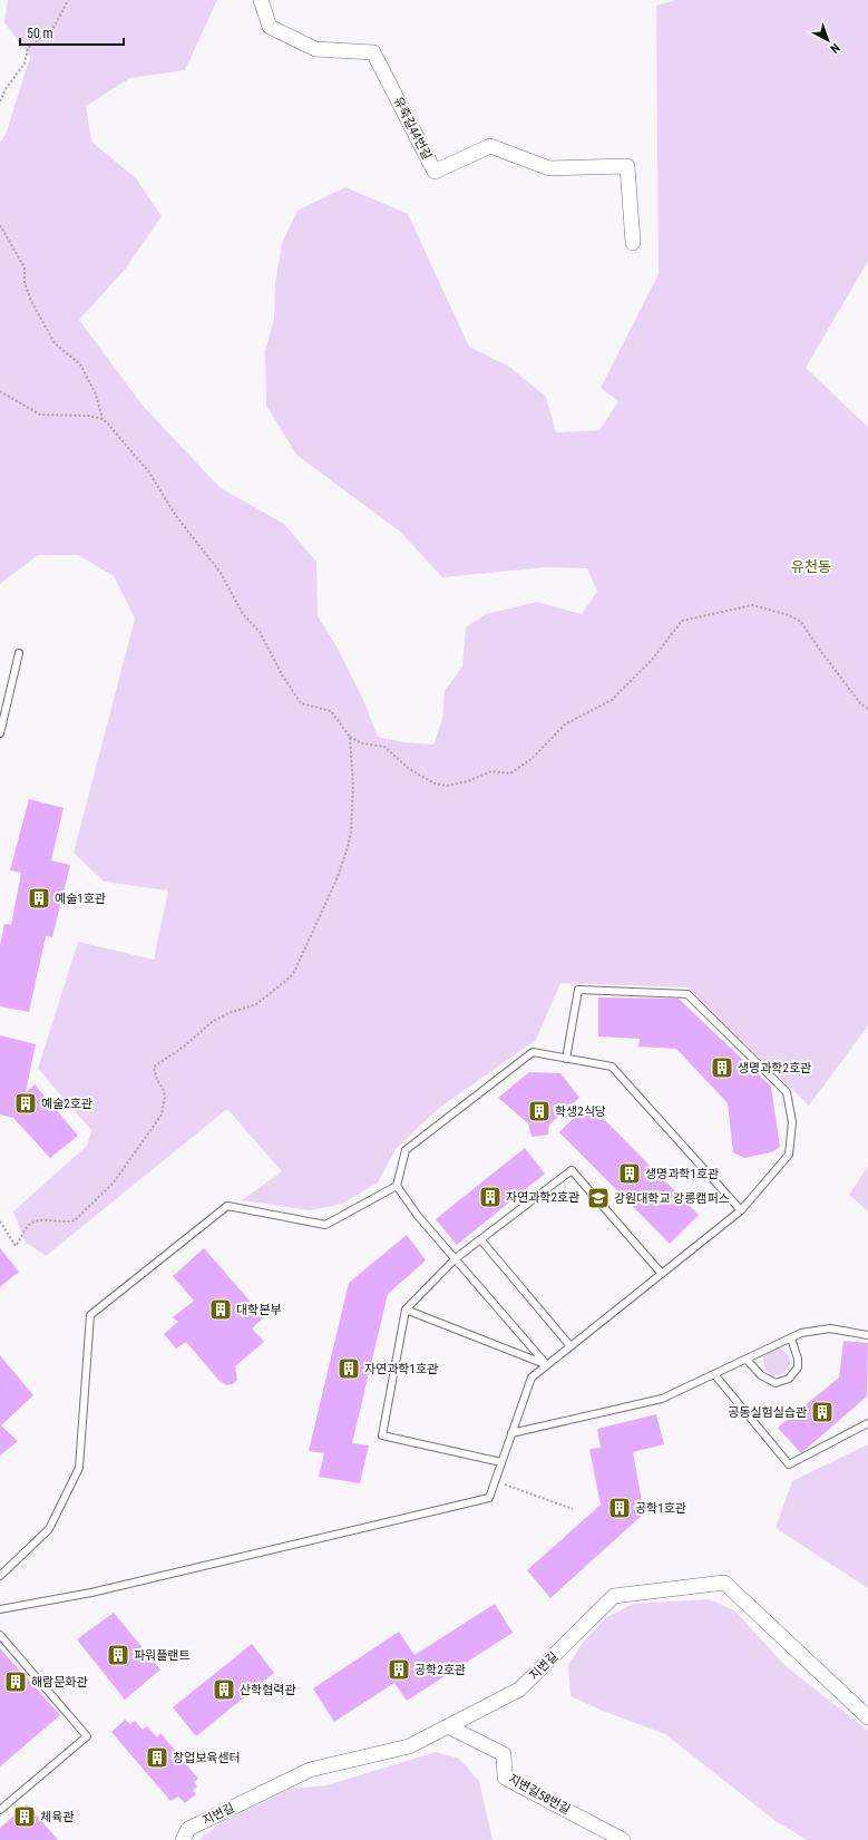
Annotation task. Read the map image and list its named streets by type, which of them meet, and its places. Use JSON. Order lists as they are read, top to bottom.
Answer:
{
  "streets": {
    "street": ["유죽길44번길", "지변길", "지변길58번길"]
  },
  "crossings": [
    ["지변길", "지변길58번길"]
  ],
  "districts": ["유천동"],
  "places": {
    "building": [
      "예술1호관",
      "생명과학2호관",
      "예술2호관",
      "학생2식당",
      "생명과학1호관",
      "자연과학2호관",
      "대학본부",
      "자연과학1호관",
      "공동실험실습관",
      "공학1호관",
      "파워플랜트",
      "공학2호관",
      "해람문화관",
      "산학협력관",
      "창업보육센터",
      "체육관"
    ],
    "school or university": ["강원대학교 강릉캠퍼스"]
  },
  "scale_bar": "50 m",
  "north": "bottom right"
}
